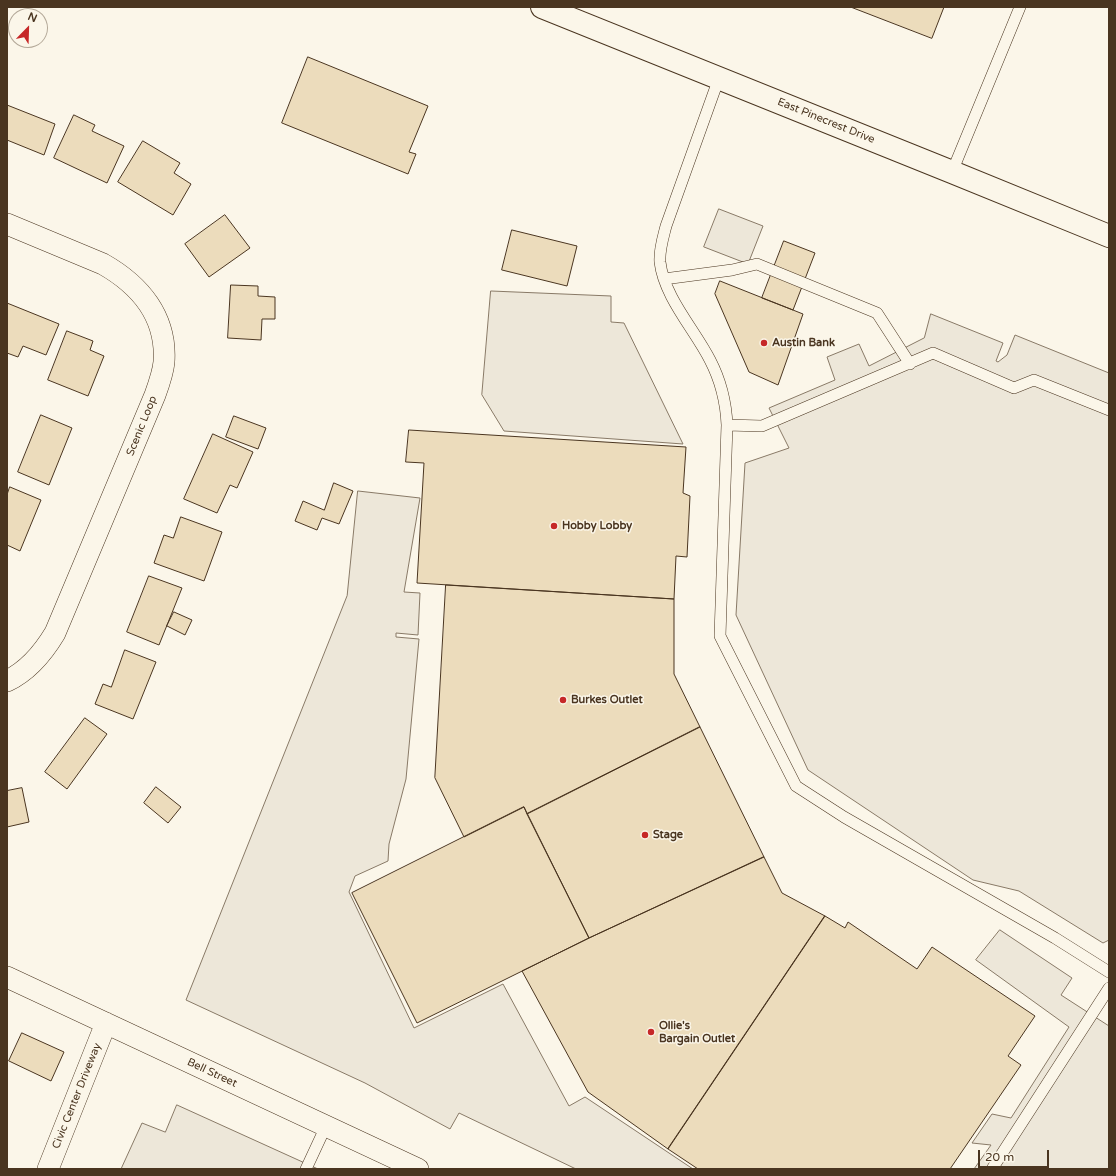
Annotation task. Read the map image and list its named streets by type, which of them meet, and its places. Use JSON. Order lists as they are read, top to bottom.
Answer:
{
  "streets": {
    "main road": ["East Pinecrest Drive"],
    "street": ["Scenic Loop", "Bell Street", "Civic Center Driveway"]
  },
  "crossings": [
    ["Bell Street", "Civic Center Driveway"]
  ],
  "places": [
    "Austin Bank",
    "Hobby Lobby",
    "Burkes Outlet",
    "Stage",
    "Ollie's Bargain Outlet"
  ],
  "scale_bar": "20 m",
  "north": "top right"
}
